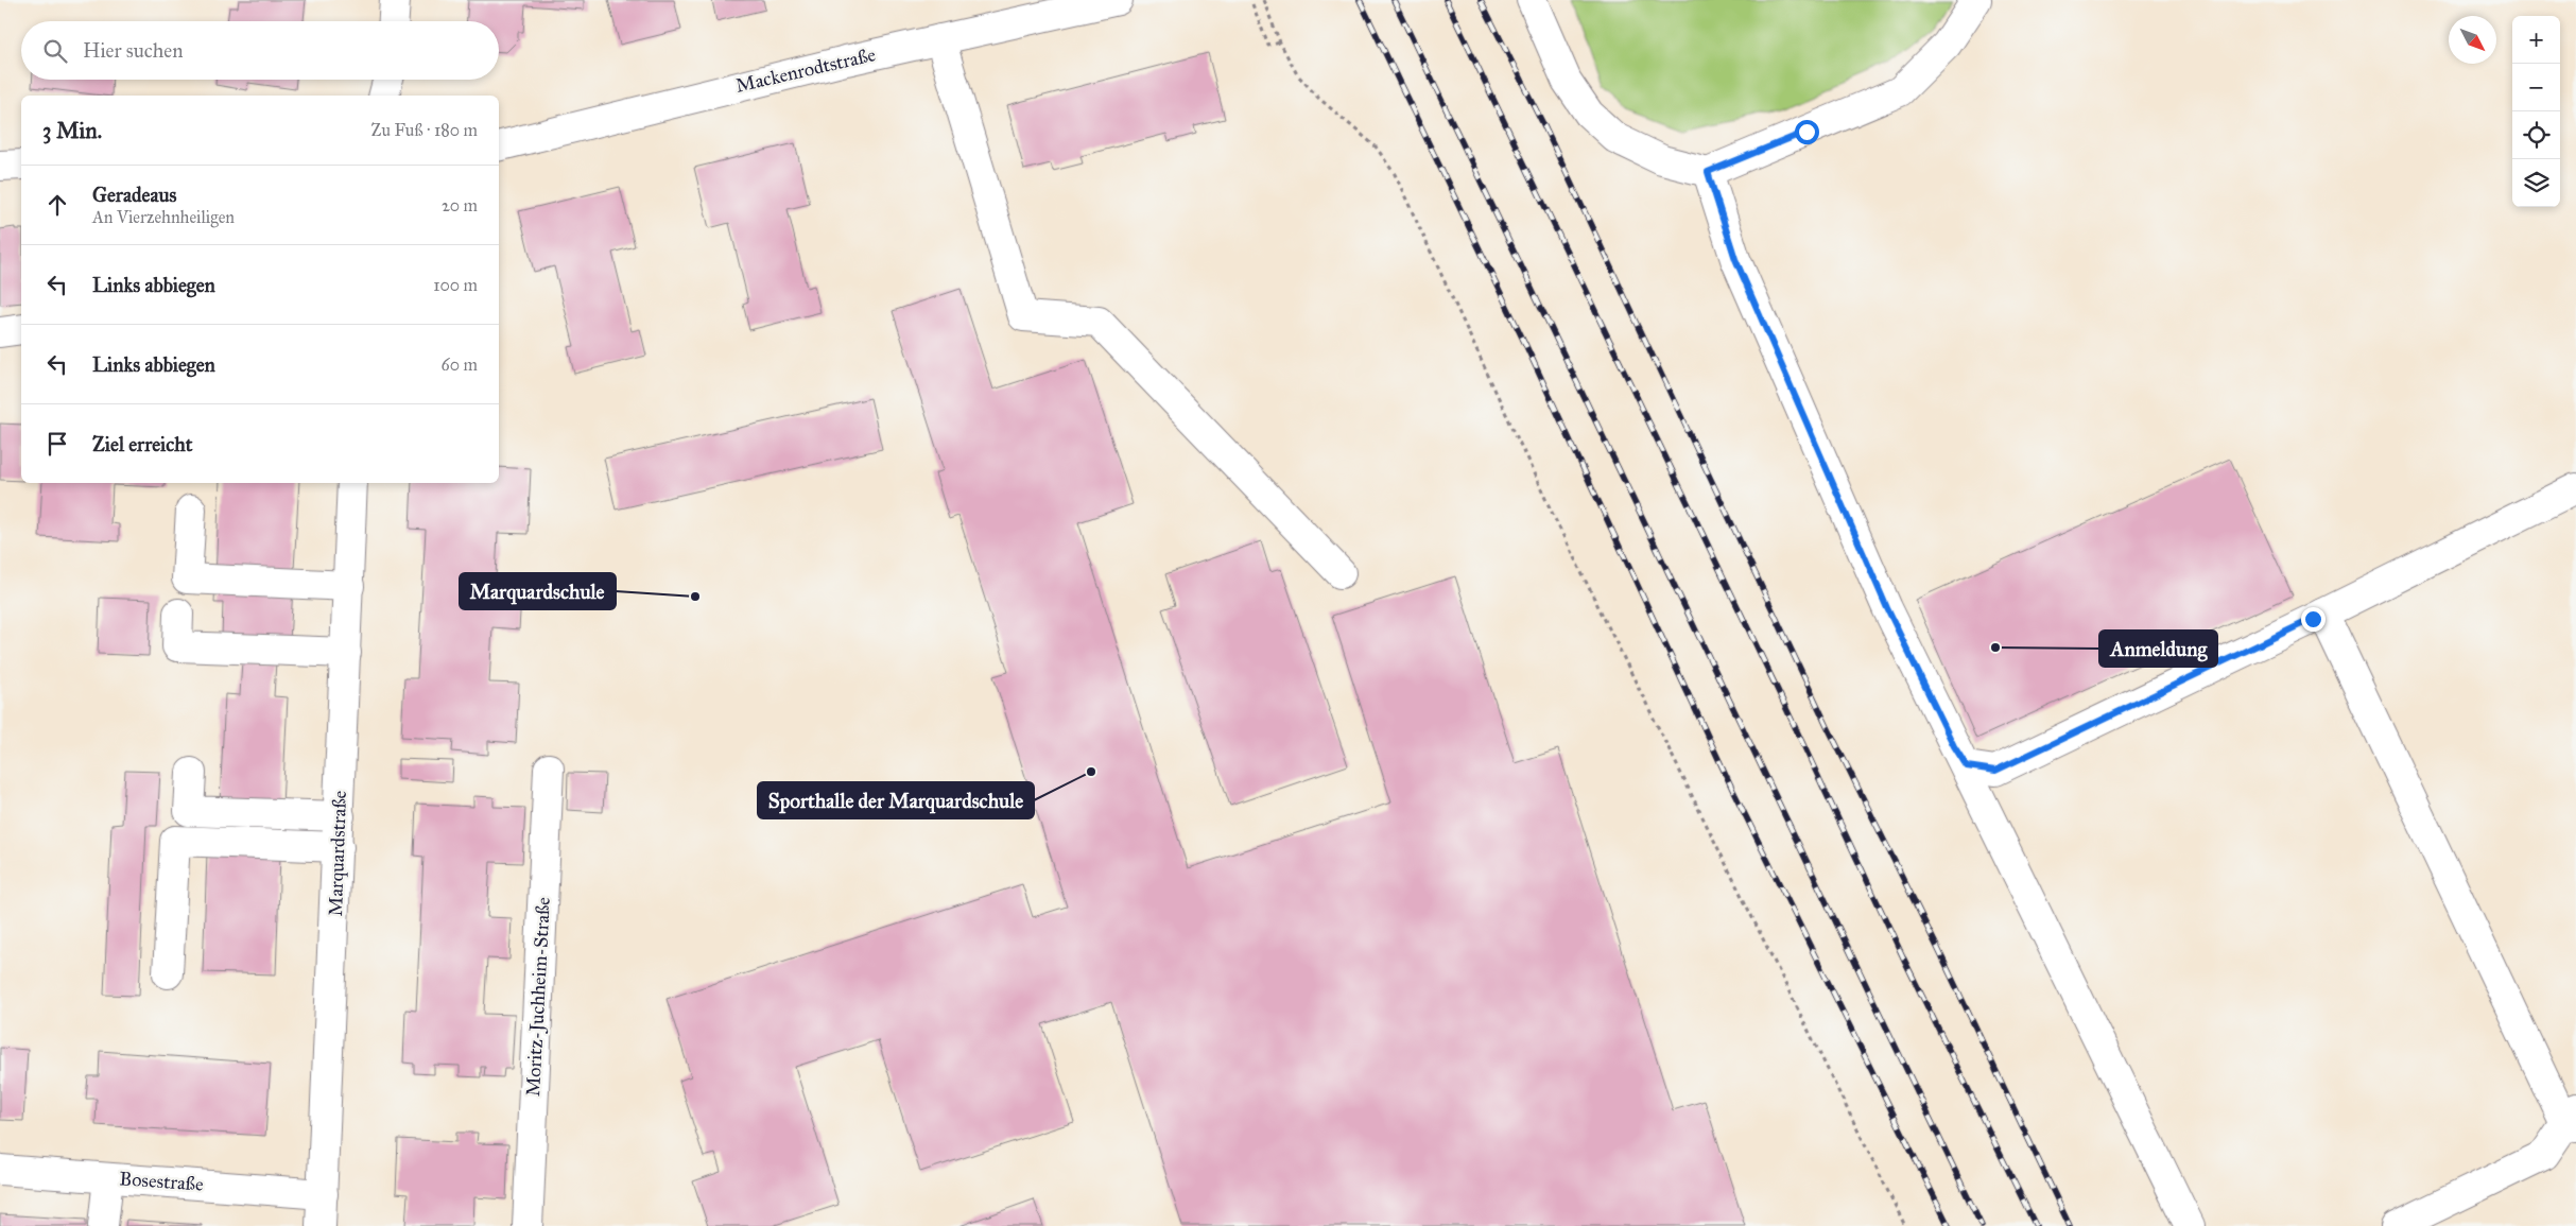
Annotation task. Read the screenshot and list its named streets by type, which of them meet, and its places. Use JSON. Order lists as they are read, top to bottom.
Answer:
{
  "streets": {
    "street": [
      "Mackenrodtstraße",
      "Marquardstraße",
      "Moritz-Juchheim-Straße",
      "Bosestraße"
    ]
  },
  "crossings": [
    ["Marquardstraße", "Bosestraße"]
  ],
  "places": ["Marquardschule", "Anmeldung", "Sporthalle der Marquardschule"],
  "north": "bottom right",
  "page": {
    "map_buttons": ["+", "−"],
    "search": "Hier suchen",
    "heading": ["3 Min.", "Zu Fuß · 180 m"],
    "list": [
      ["Geradeaus", "An Vierzehnheiligen", "20 m"],
      ["Links abbiegen", "100 m"],
      ["Links abbiegen", "60 m"],
      "Ziel erreicht"
    ]
  }
}
